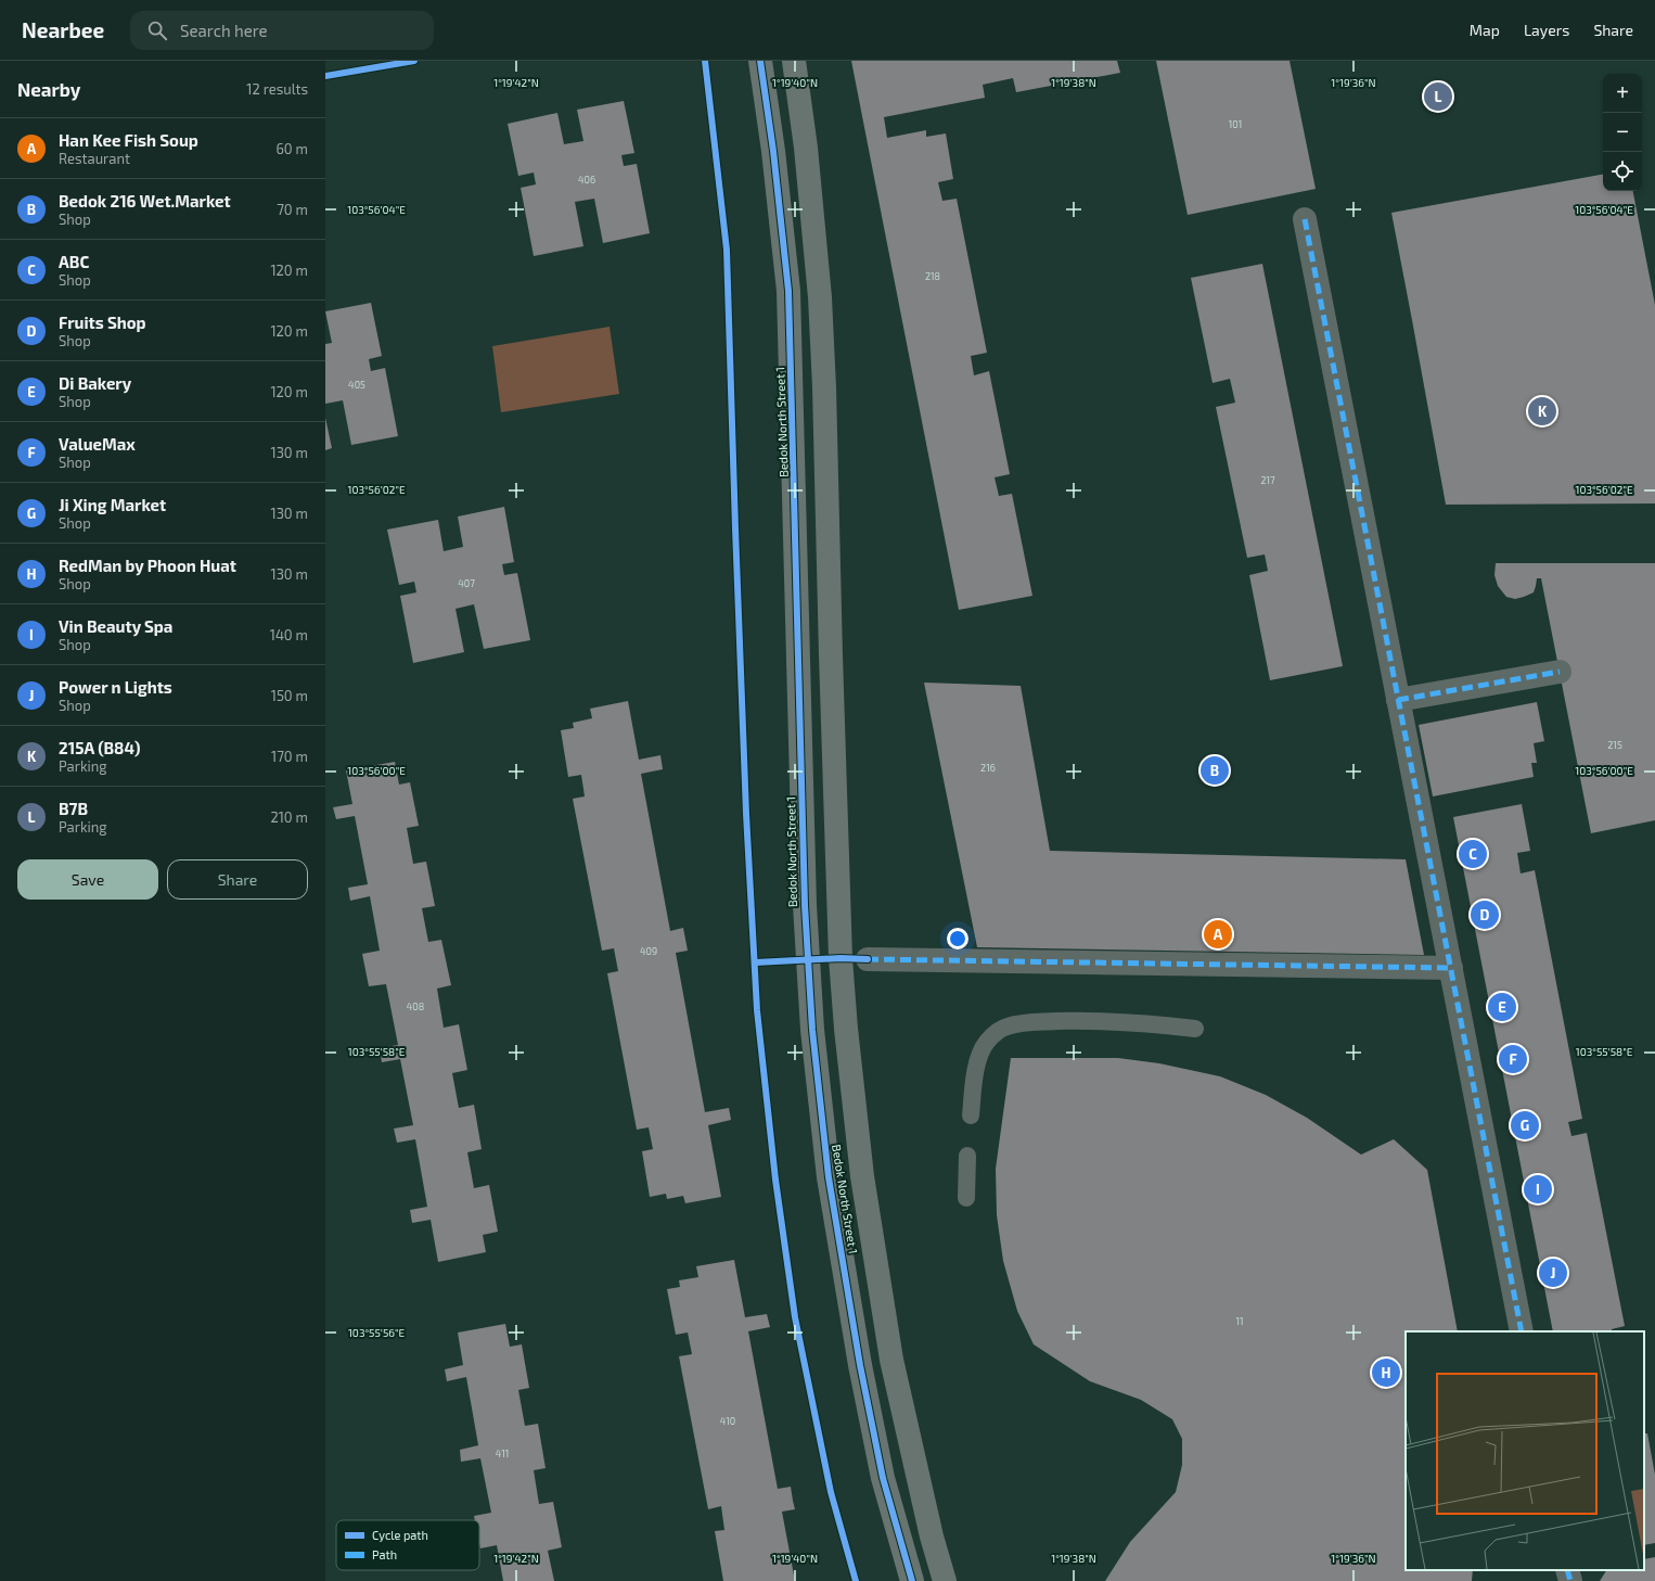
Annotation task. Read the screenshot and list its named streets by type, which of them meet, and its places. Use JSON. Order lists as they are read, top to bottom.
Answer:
{
  "streets": {
    "street": ["Bedok North Street 1"]
  },
  "house_numbers": [
    "101",
    "406",
    "218",
    "405",
    "217",
    "407",
    "215",
    "216",
    "409",
    "408",
    "11",
    "410",
    "411"
  ],
  "legend": ["Cycle path", "Path"],
  "page": {
    "header": "Nearbee",
    "search": "Search here",
    "nav": ["Map", "Layers", "Share"],
    "heading": ["Nearby", "12 results"],
    "map_buttons": ["+", "−"],
    "pins": [
      "L",
      "K",
      "B",
      "C",
      "D",
      "A",
      "E",
      "F",
      "G",
      "I",
      "J",
      "H"
    ],
    "list": [
      {
        "mark": "A",
        "name": "Han Kee Fish Soup",
        "note": "Restaurant",
        "value": "60 m"
      },
      {
        "mark": "B",
        "name": "Bedok 216 Wet.Market",
        "note": "Shop",
        "value": "70 m"
      },
      {
        "mark": "C",
        "name": "ABC",
        "note": "Shop",
        "value": "120 m"
      },
      {
        "mark": "D",
        "name": "Fruits Shop",
        "note": "Shop",
        "value": "120 m"
      },
      {
        "mark": "E",
        "name": "Di Bakery",
        "note": "Shop",
        "value": "120 m"
      },
      {
        "mark": "F",
        "name": "ValueMax",
        "note": "Shop",
        "value": "130 m"
      },
      {
        "mark": "G",
        "name": "Ji Xing Market",
        "note": "Shop",
        "value": "130 m"
      },
      {
        "mark": "H",
        "name": "RedMan by Phoon Huat",
        "note": "Shop",
        "value": "130 m"
      },
      {
        "mark": "I",
        "name": "Vin Beauty Spa",
        "note": "Shop",
        "value": "140 m"
      },
      {
        "mark": "J",
        "name": "Power n Lights",
        "note": "Shop",
        "value": "150 m"
      },
      {
        "mark": "K",
        "name": "215A (B84)",
        "note": "Parking",
        "value": "170 m"
      },
      {
        "mark": "L",
        "name": "B7B",
        "note": "Parking",
        "value": "210 m"
      }
    ],
    "buttons": ["Save", "Share"]
  },
  "coordinates": [
    "1°19'42\"N",
    "1°19'40\"N",
    "1°19'38\"N",
    "1°19'36\"N",
    "103°56'04\"E",
    "103°56'02\"E",
    "103°56'00\"E",
    "103°55'58\"E",
    "103°55'56\"E"
  ]
}
